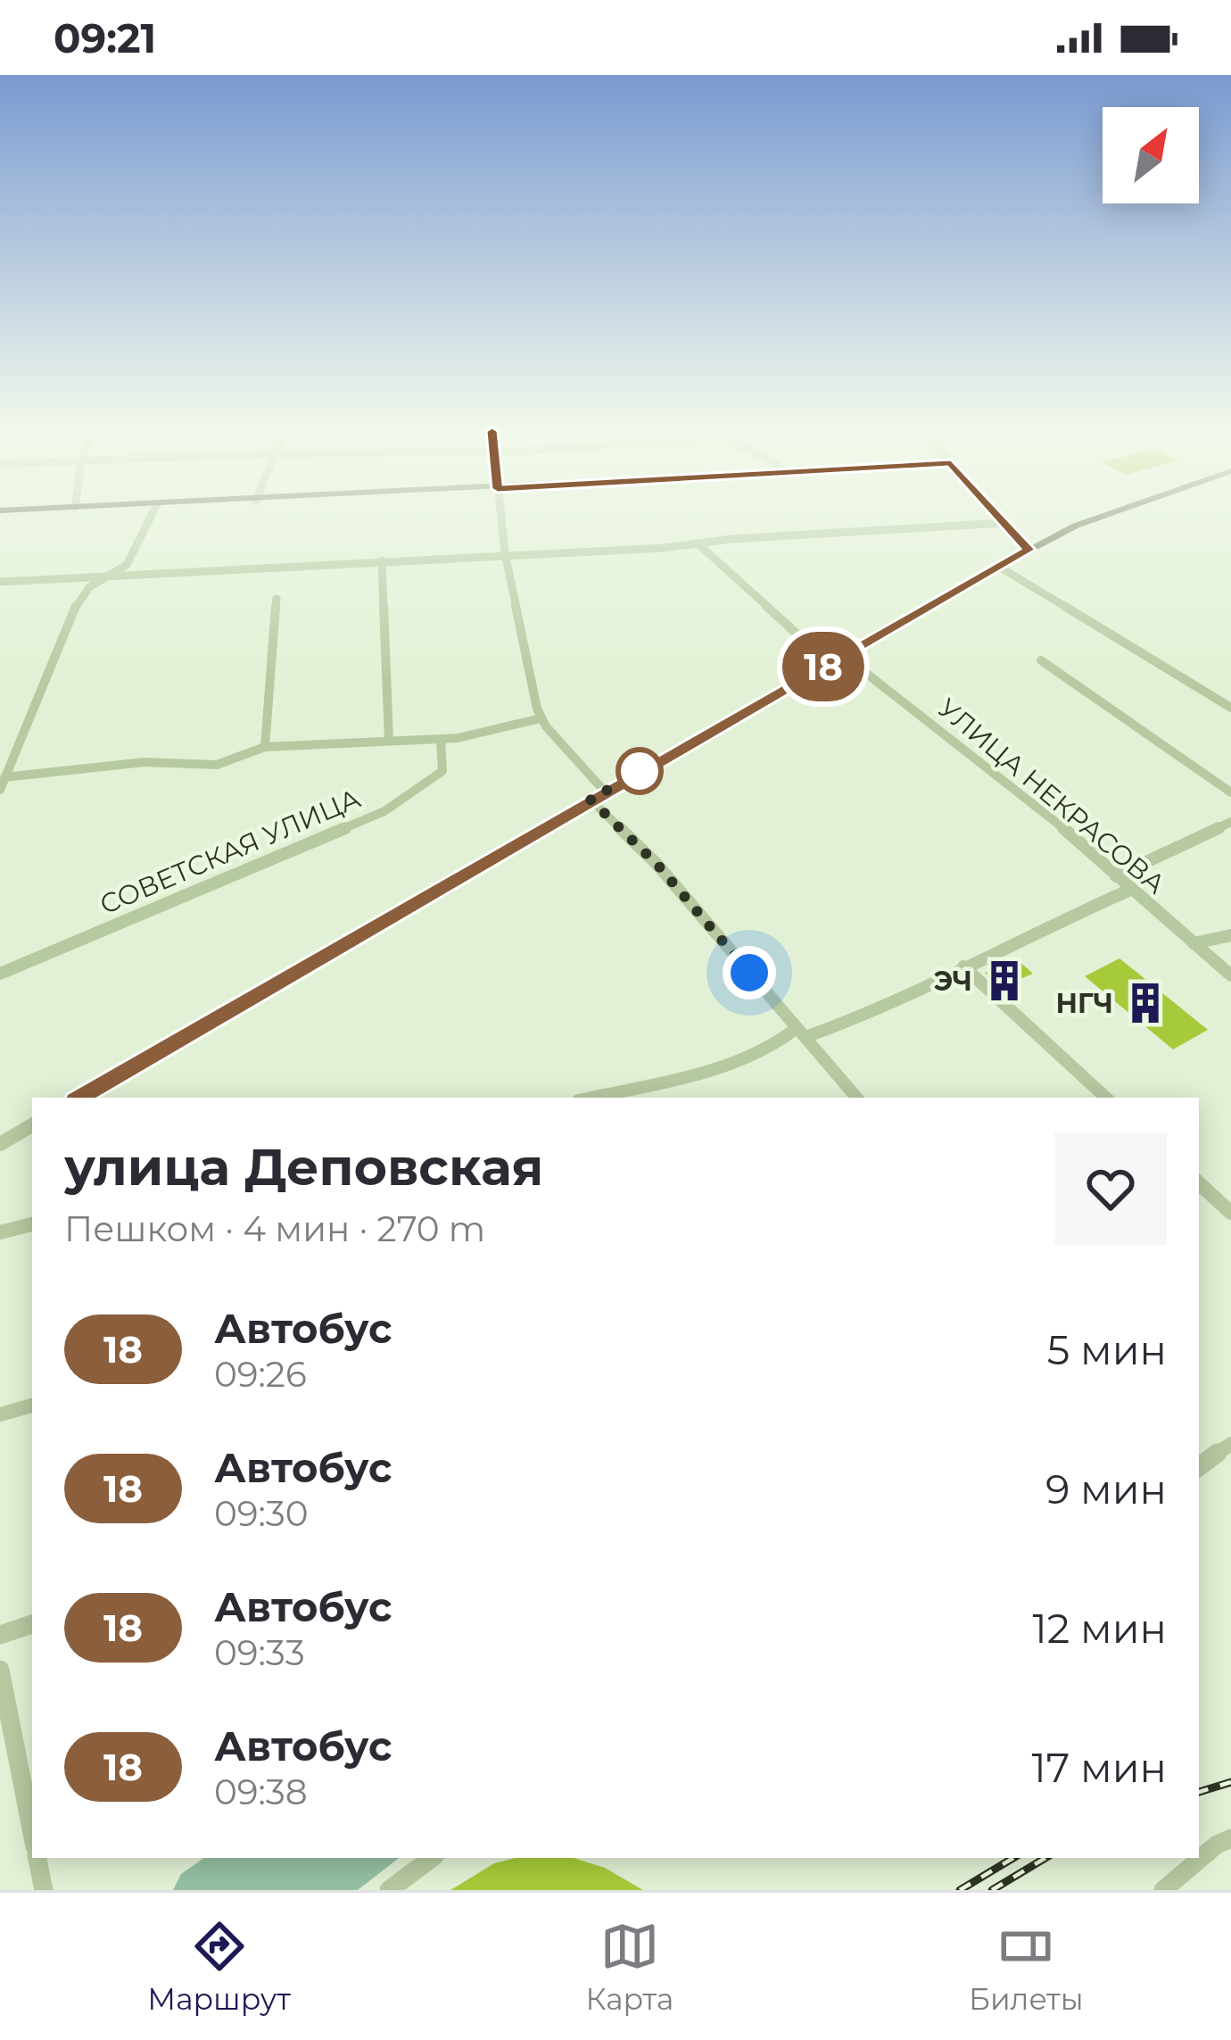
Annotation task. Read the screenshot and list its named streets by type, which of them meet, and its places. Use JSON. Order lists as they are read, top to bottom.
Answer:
{
  "streets": {
    "street": ["УЛИЦА НЕКРАСОВА", "СОВЕТСКАЯ УЛИЦА"]
  },
  "places": {
    "building": ["ЭЧ", "НГЧ"]
  },
  "lines": ["bus line 18"],
  "north": "top right",
  "page": {
    "status": "09:21",
    "on_map": "18",
    "heading": ["улица Деповская", "Пешком · 4 мин · 270 m"],
    "list": [
      {
        "mark": "18",
        "name": "Автобус",
        "note": "09:26",
        "value": "5 мин"
      },
      {
        "mark": "18",
        "name": "Автобус",
        "note": "09:30",
        "value": "9 мин"
      },
      {
        "mark": "18",
        "name": "Автобус",
        "note": "09:33",
        "value": "12 мин"
      },
      {
        "mark": "18",
        "name": "Автобус",
        "note": "09:38",
        "value": "17 мин"
      }
    ],
    "tabs": ["Маршрут", "Карта", "Билеты"]
  }
}
